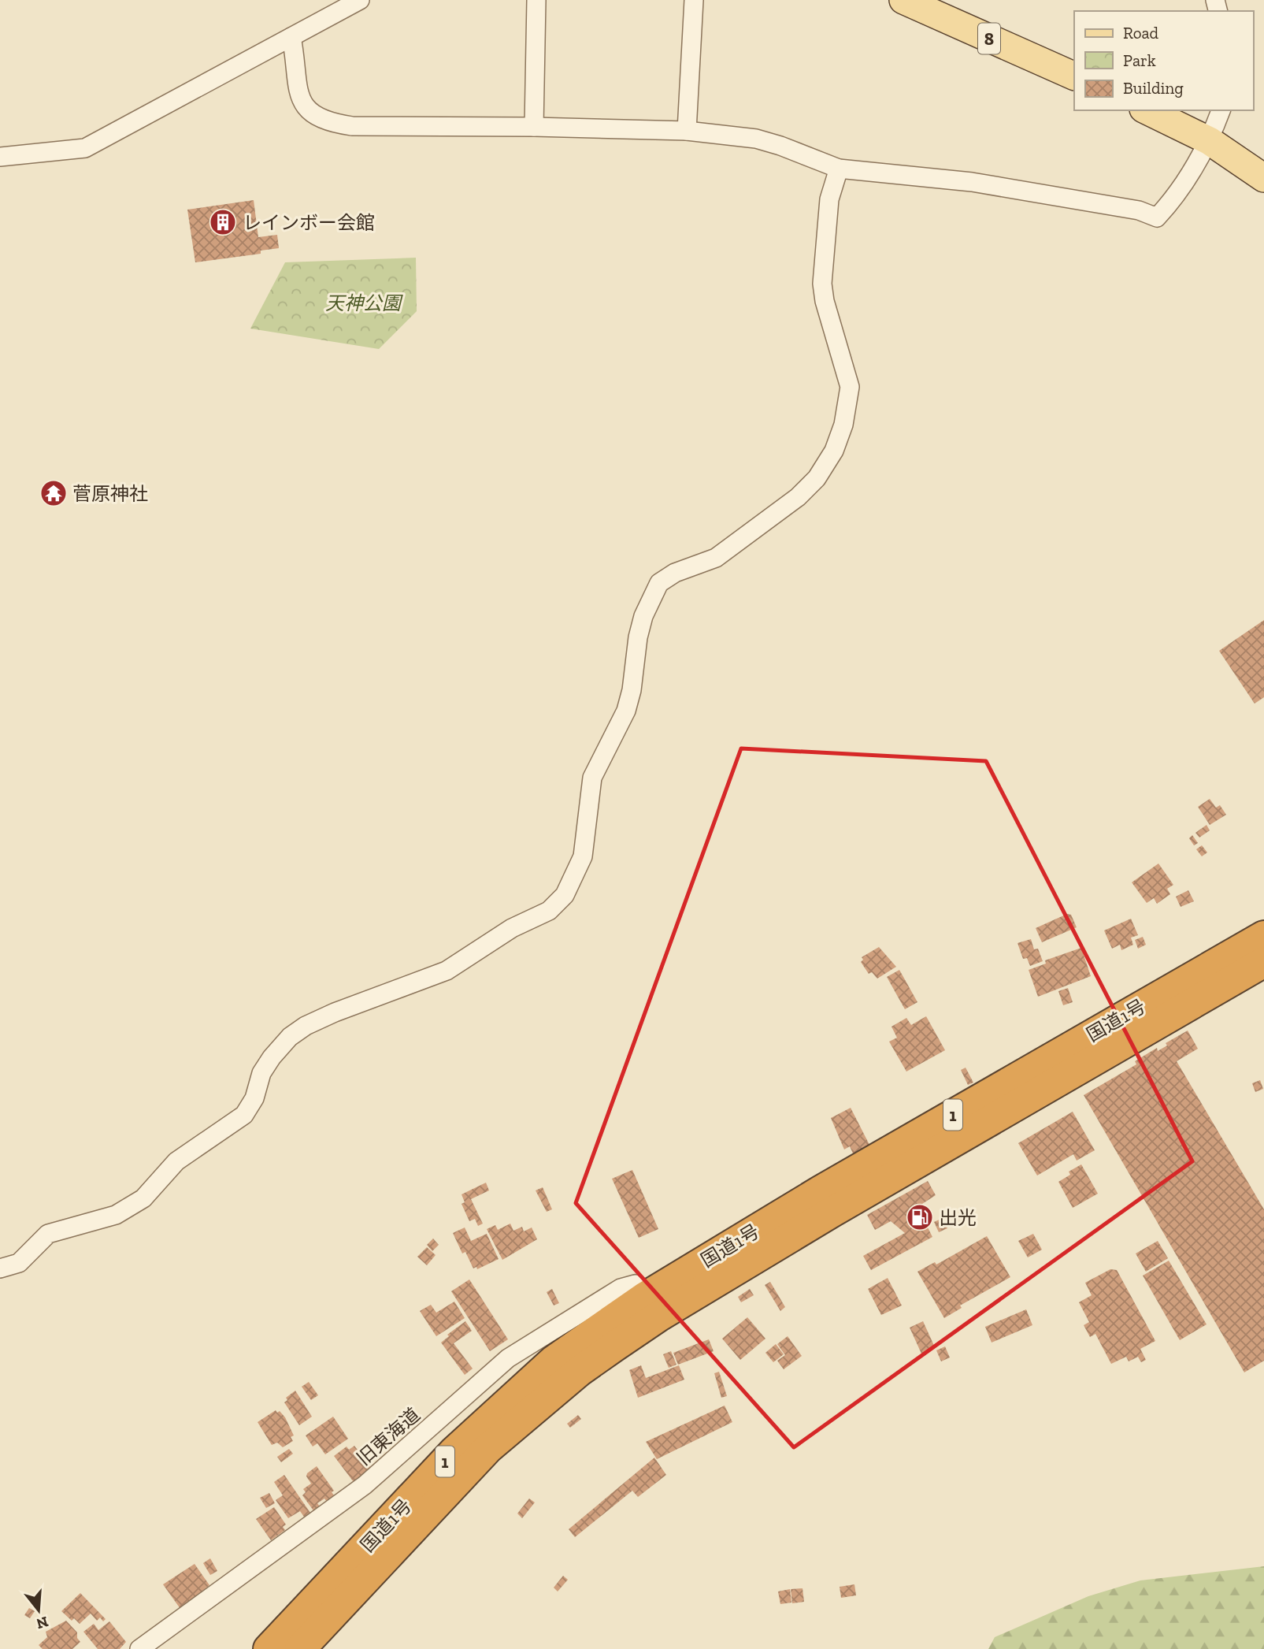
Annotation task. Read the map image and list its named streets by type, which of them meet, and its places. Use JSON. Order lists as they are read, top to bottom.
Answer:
{
  "streets": {
    "highway": ["国道1号", "1"],
    "main road": ["8"],
    "street": ["旧東海道"]
  },
  "crossings": [
    ["国道1号", "旧東海道"]
  ],
  "parks": ["天神公園"],
  "places": {
    "building": ["レインボー会館"],
    "temple": ["菅原神社"],
    "fuel station": ["出光"]
  },
  "legend": ["Road", "Park", "Building"],
  "north": "bottom"
}
